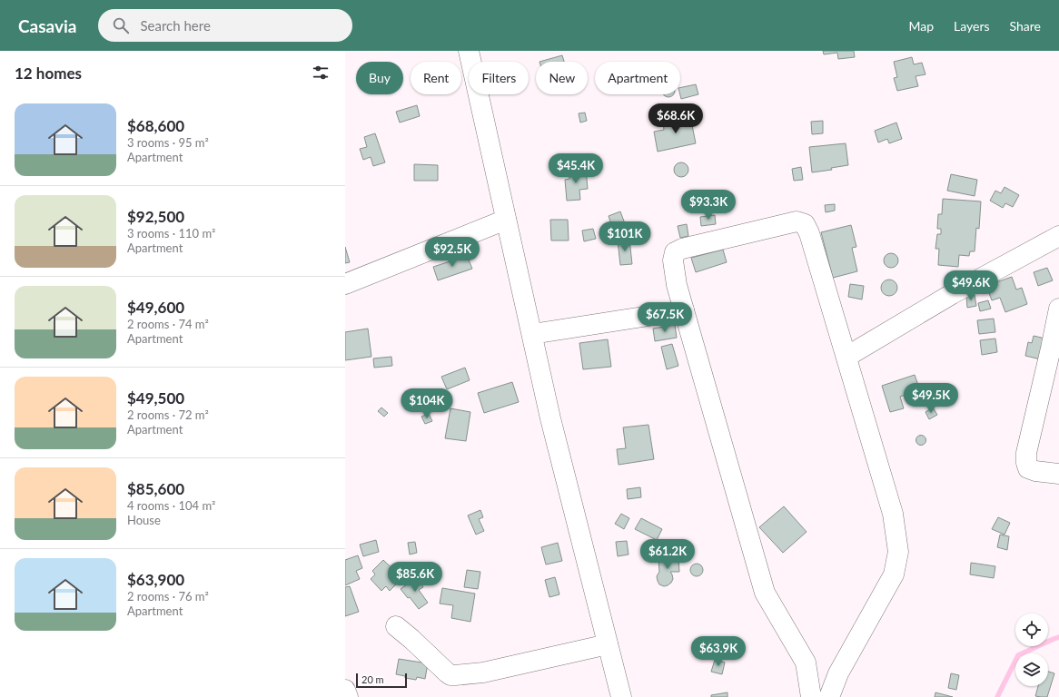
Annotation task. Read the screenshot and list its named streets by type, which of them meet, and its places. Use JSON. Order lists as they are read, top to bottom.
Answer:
{
  "scale_bar": "20 m",
  "page": {
    "header": "Casavia",
    "search": "Search here",
    "nav": ["Map", "Layers", "Share"],
    "heading": "12 homes",
    "chip": [
      "Buy",
      "Rent",
      "Filters",
      "New",
      "Apartment"
    ],
    "list": [
      {
        "name": "$68,600",
        "note": "3 rooms · 95 m² · Apartment"
      },
      {
        "name": "$92,500",
        "note": "3 rooms · 110 m² · Apartment"
      },
      {
        "name": "$49,600",
        "note": "2 rooms · 74 m² · Apartment"
      },
      {
        "name": "$49,500",
        "note": "2 rooms · 72 m² · Apartment"
      },
      {
        "name": "$85,600",
        "note": "4 rooms · 104 m² · House"
      },
      {
        "name": "$63,900",
        "note": "2 rooms · 76 m² · Apartment"
      }
    ],
    "price": [
      "$68.6K",
      "$45.4K",
      "$93.3K",
      "$101K",
      "$92.5K",
      "$49.6K",
      "$67.5K",
      "$49.5K",
      "$104K",
      "$61.2K",
      "$85.6K",
      "$63.9K"
    ],
    "scale": "20 m"
  }
}
